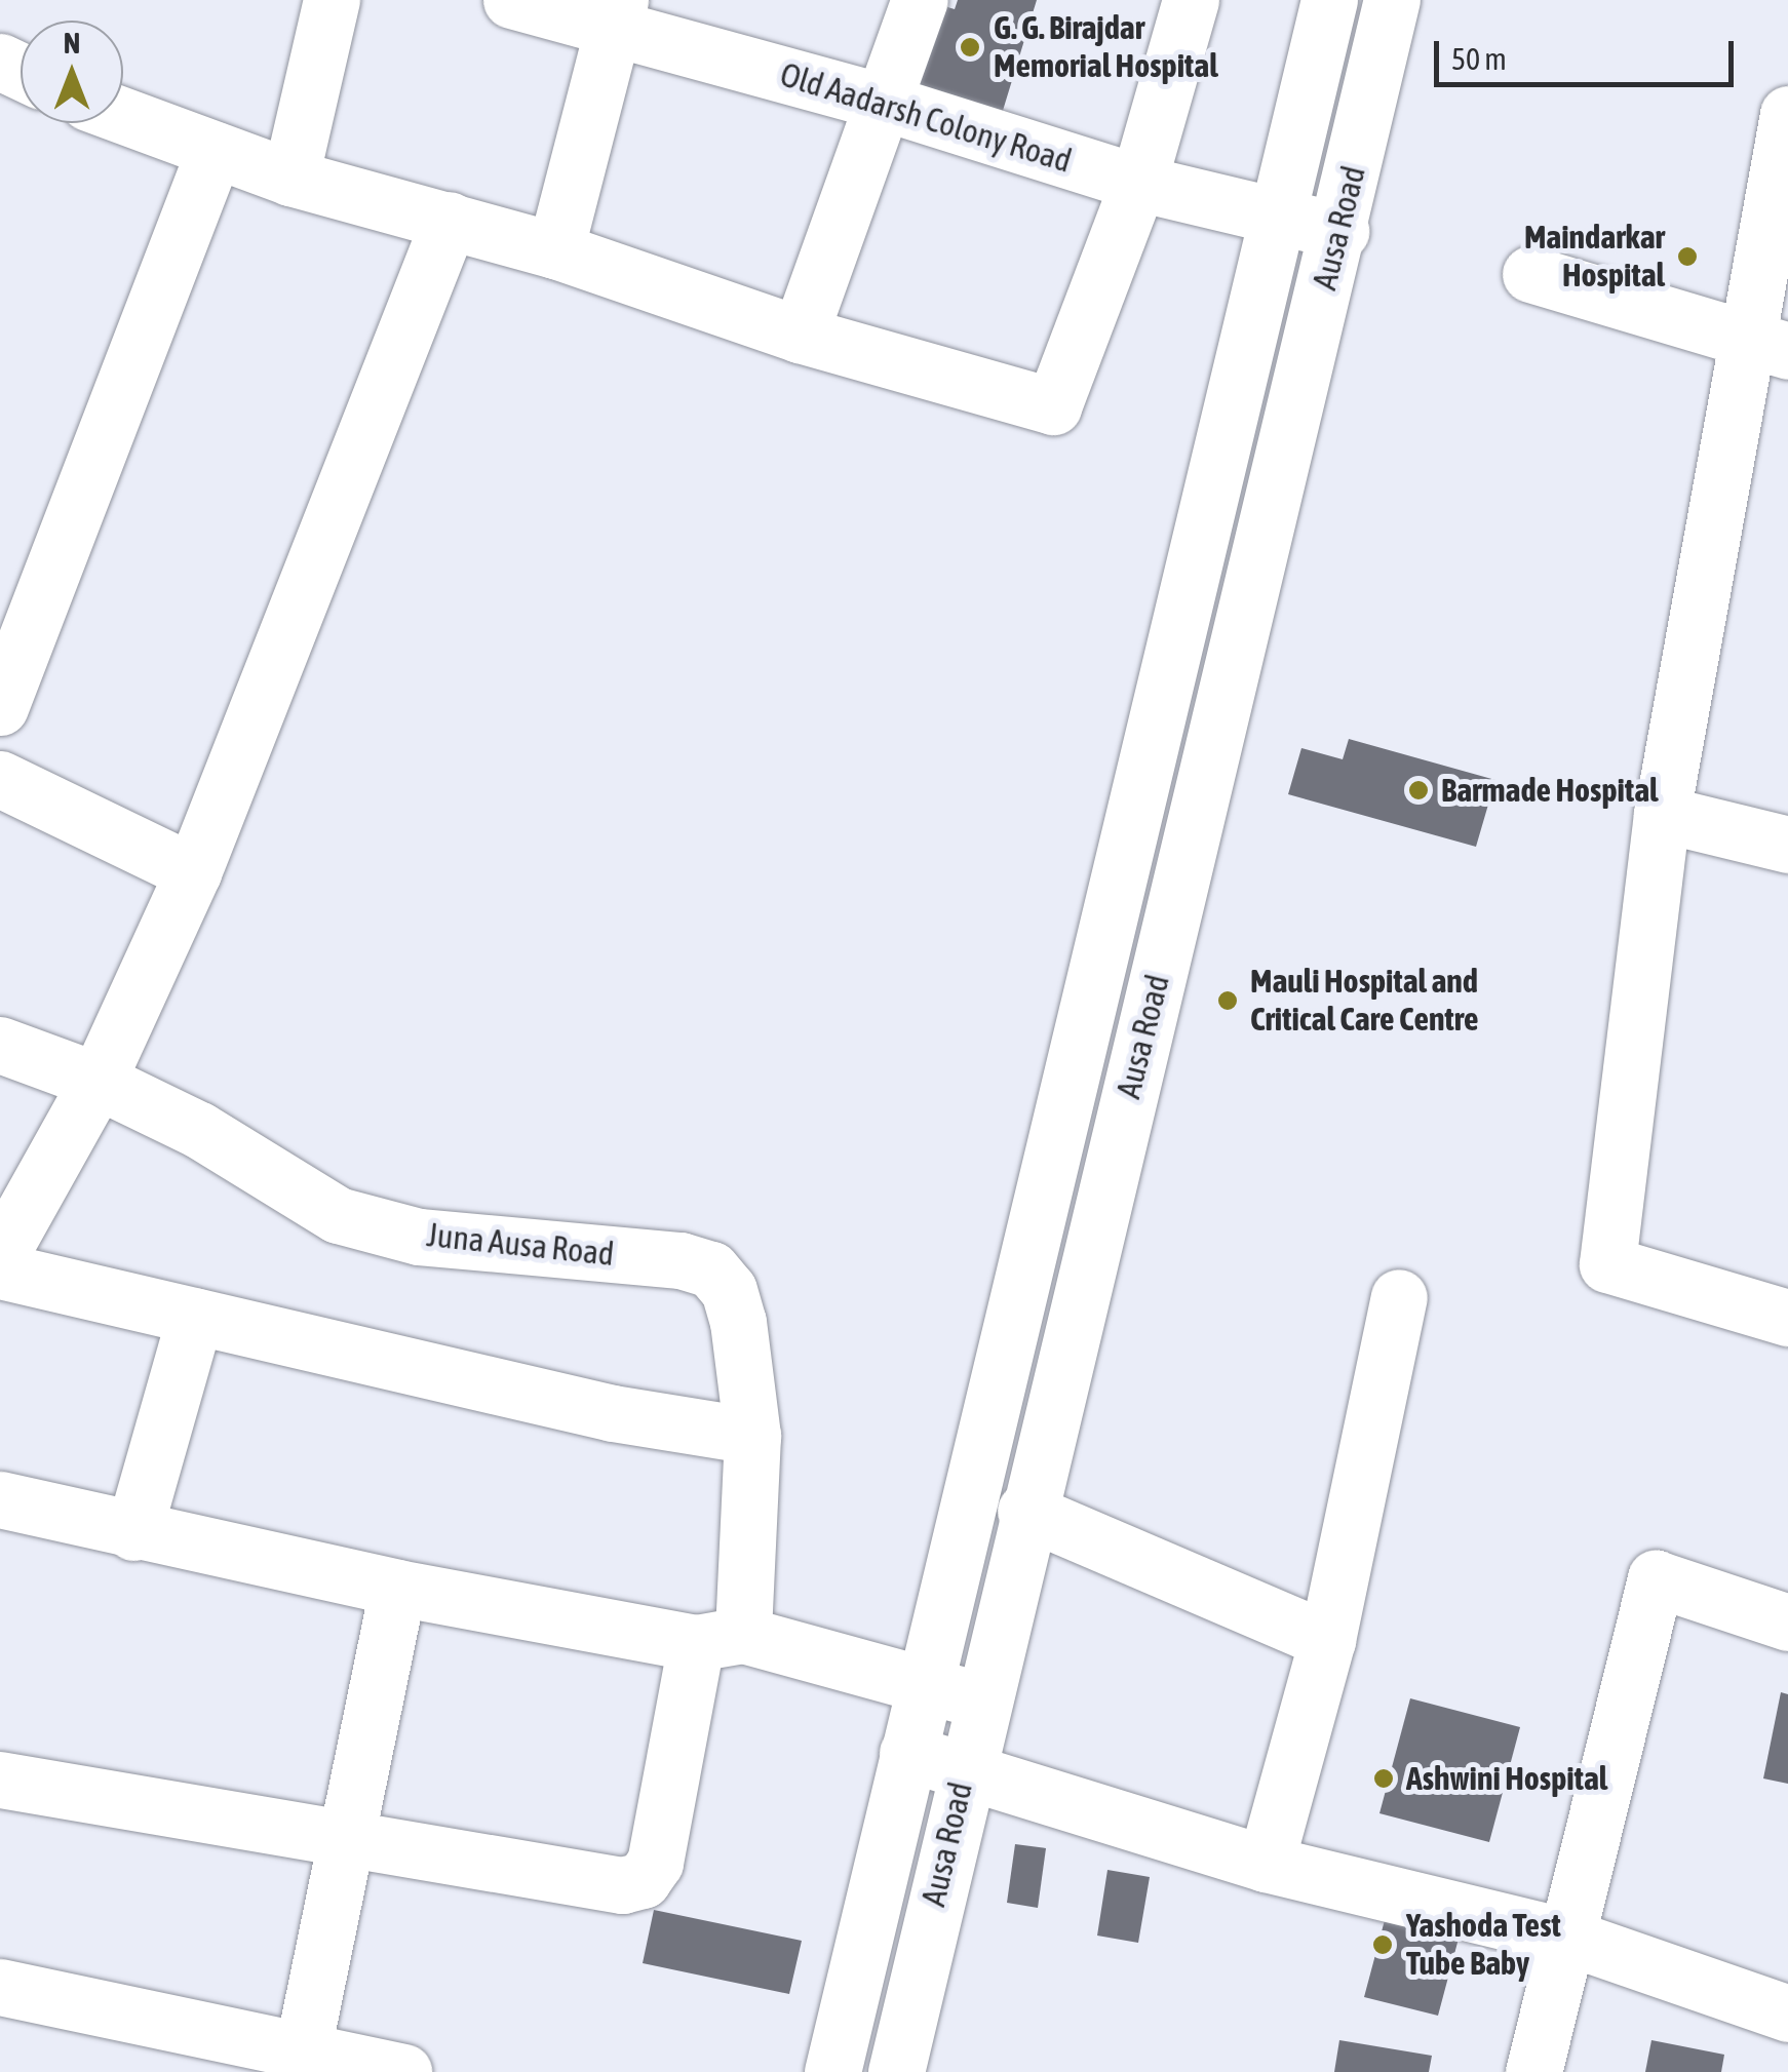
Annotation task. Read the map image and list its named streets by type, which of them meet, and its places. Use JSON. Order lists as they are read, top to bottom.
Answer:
{
  "streets": {
    "street": ["Old Aadarsh Colony Road", "Ausa Road", "Juna Ausa Road"]
  },
  "crossings": [
    ["Old Aadarsh Colony Road", "Ausa Road"]
  ],
  "places": [
    "G. G. Birajdar Memorial Hospital",
    "Maindarkar Hospital",
    "Barmade Hospital",
    "Mauli Hospital and Critical Care Centre",
    "Ashwini Hospital",
    "Yashoda Test Tube Baby"
  ],
  "scale_bar": "50 m",
  "north": "top"
}
